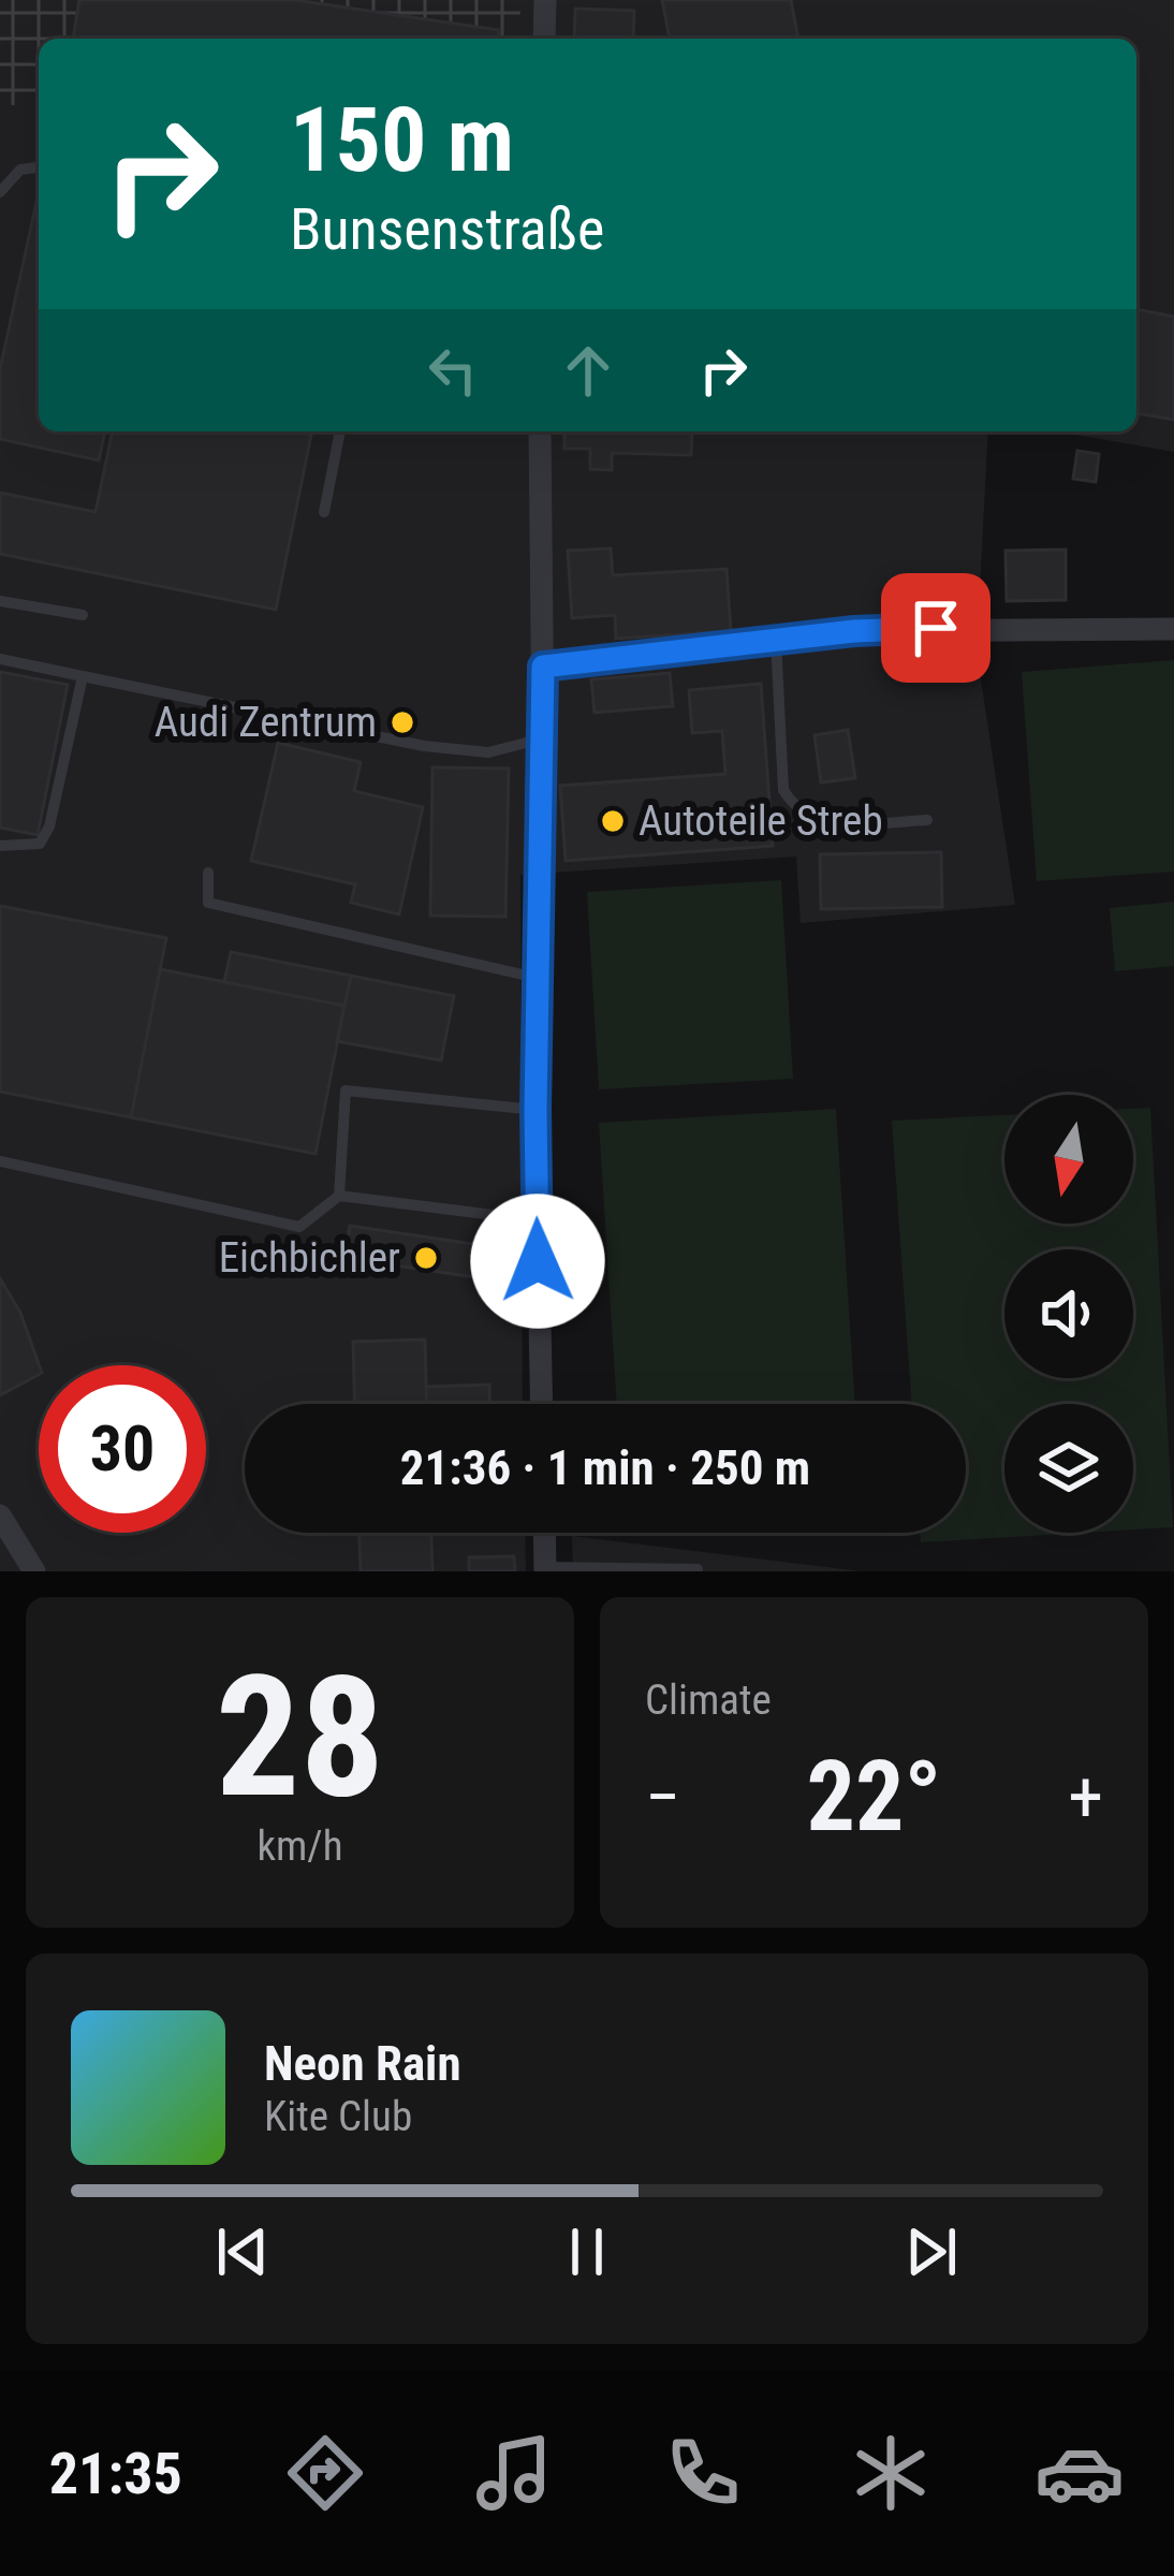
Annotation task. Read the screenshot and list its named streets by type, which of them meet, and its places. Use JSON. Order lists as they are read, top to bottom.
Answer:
{
  "places": ["Audi Zentrum", "Autoteile Streb", "Eichbichler"],
  "north": "bottom",
  "page": {
    "turn": ["150 m", "Bunsenstraße"],
    "limit": "30",
    "trip": "21:36 · 1 min · 250 m",
    "tile": [
      ["28", "km/h"],
      "Climate"
    ],
    "heat": ["−", "22°", "+"],
    "song": ["Neon Rain", "Kite Club"],
    "tabs": "21:35"
  }
}
